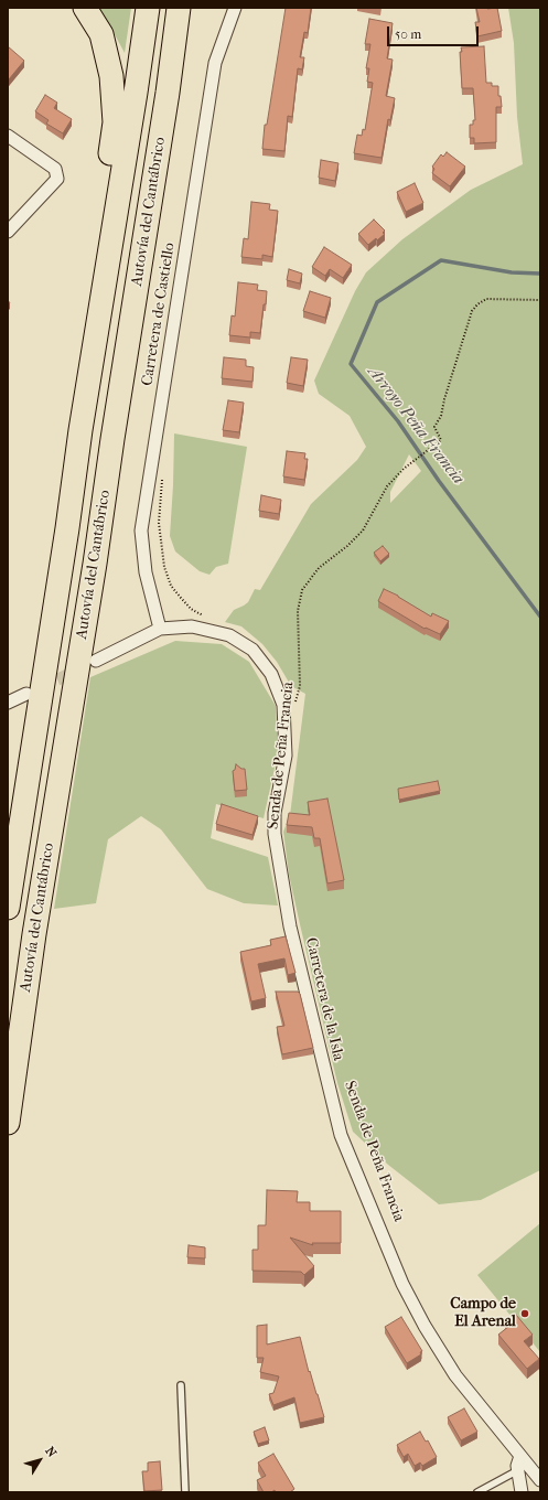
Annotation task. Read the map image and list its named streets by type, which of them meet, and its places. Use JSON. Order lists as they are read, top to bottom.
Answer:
{
  "streets": {
    "highway": ["Autovía del Cantábrico"],
    "street": ["Carretera de Castiello", "Carretera de la Isla"],
    "path": ["Senda de Peña Francia"]
  },
  "crossings": [
    ["Carretera de Castiello", "Carretera de la Isla"]
  ],
  "water": ["Arroyo Peña Francia"],
  "places": ["Campo de El Arenal"],
  "scale_bar": "50 m",
  "north": "top right"
}
